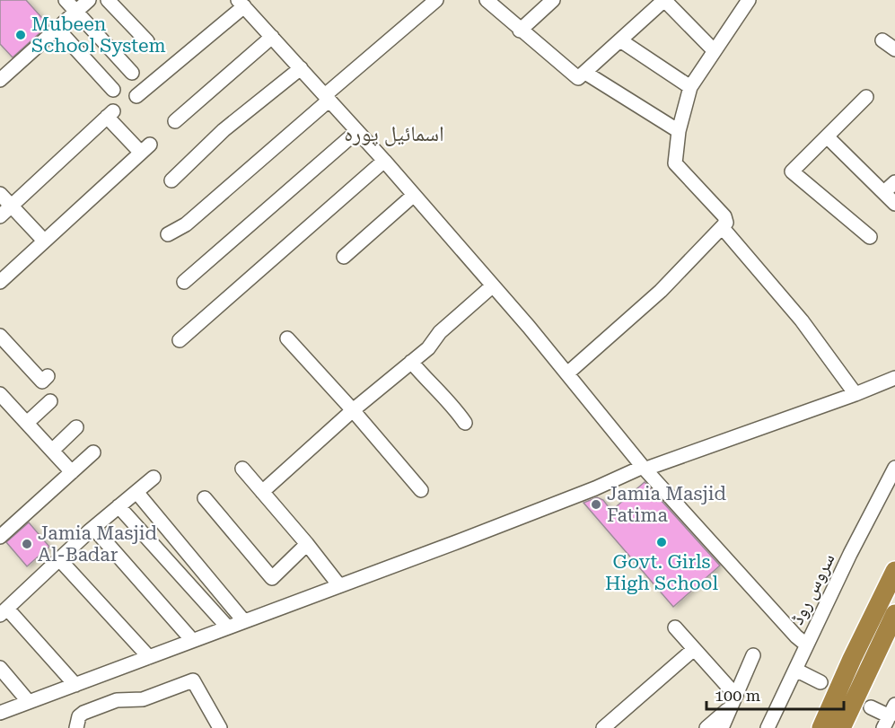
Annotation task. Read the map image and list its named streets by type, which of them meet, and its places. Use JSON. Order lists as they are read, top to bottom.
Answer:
{
  "streets": {
    "street": ["سروس روڈ"]
  },
  "districts": ["اسمائیل پورہ"],
  "places": [
    "Mubeen School System",
    "Jamia Masjid Fatima",
    "Govt. Girls High School",
    "Jamia Masjid Al-Badar"
  ],
  "scale_bar": "100 m"
}
